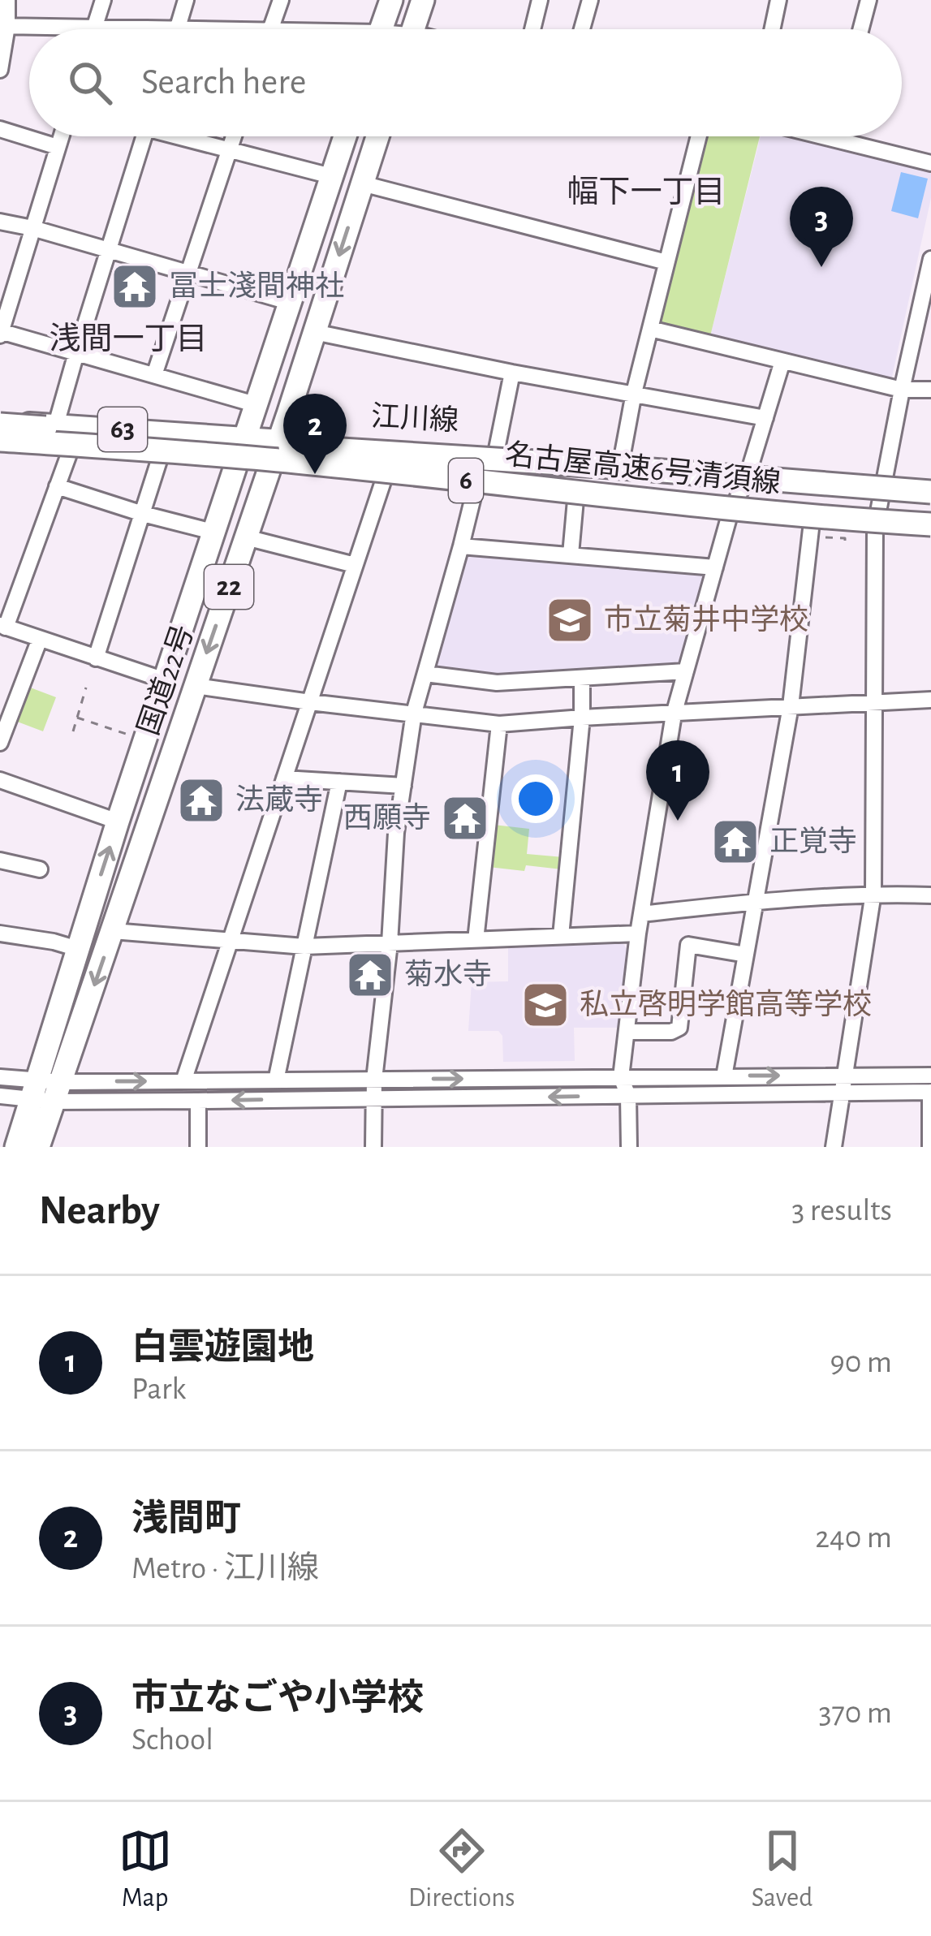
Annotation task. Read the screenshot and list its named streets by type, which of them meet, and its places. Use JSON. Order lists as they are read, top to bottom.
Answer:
{
  "streets": {
    "highway": [
      "名古屋高速6号清須線",
      "6",
      "22",
      "国道22号"
    ],
    "main road": ["江川線", "63"]
  },
  "crossings": [
    ["江川線", "63"],
    ["江川線", "名古屋高速6号清須線"],
    ["江川線", "国道22号"],
    ["63", "名古屋高速6号清須線"],
    ["63", "国道22号"]
  ],
  "districts": ["幅下一丁目", "浅間一丁目"],
  "places": {
    "temple": [
      "冨士淺間神社",
      "法蔵寺",
      "西願寺",
      "正覚寺",
      "菊水寺"
    ],
    "school or university": ["市立菊井中学校", "私立啓明学館高等学校"]
  },
  "page": {
    "search": "Search here",
    "pins": ["3", "2", "1"],
    "heading": ["Nearby", "3 results"],
    "list": [
      {
        "mark": "1",
        "name": "白雲遊園地",
        "note": "Park",
        "value": "90 m"
      },
      {
        "mark": "2",
        "name": "浅間町",
        "note": "Metro · 江川線",
        "value": "240 m"
      },
      {
        "mark": "3",
        "name": "市立なごや小学校",
        "note": "School",
        "value": "370 m"
      }
    ],
    "nav": ["Map", "Directions", "Saved"]
  }
}
